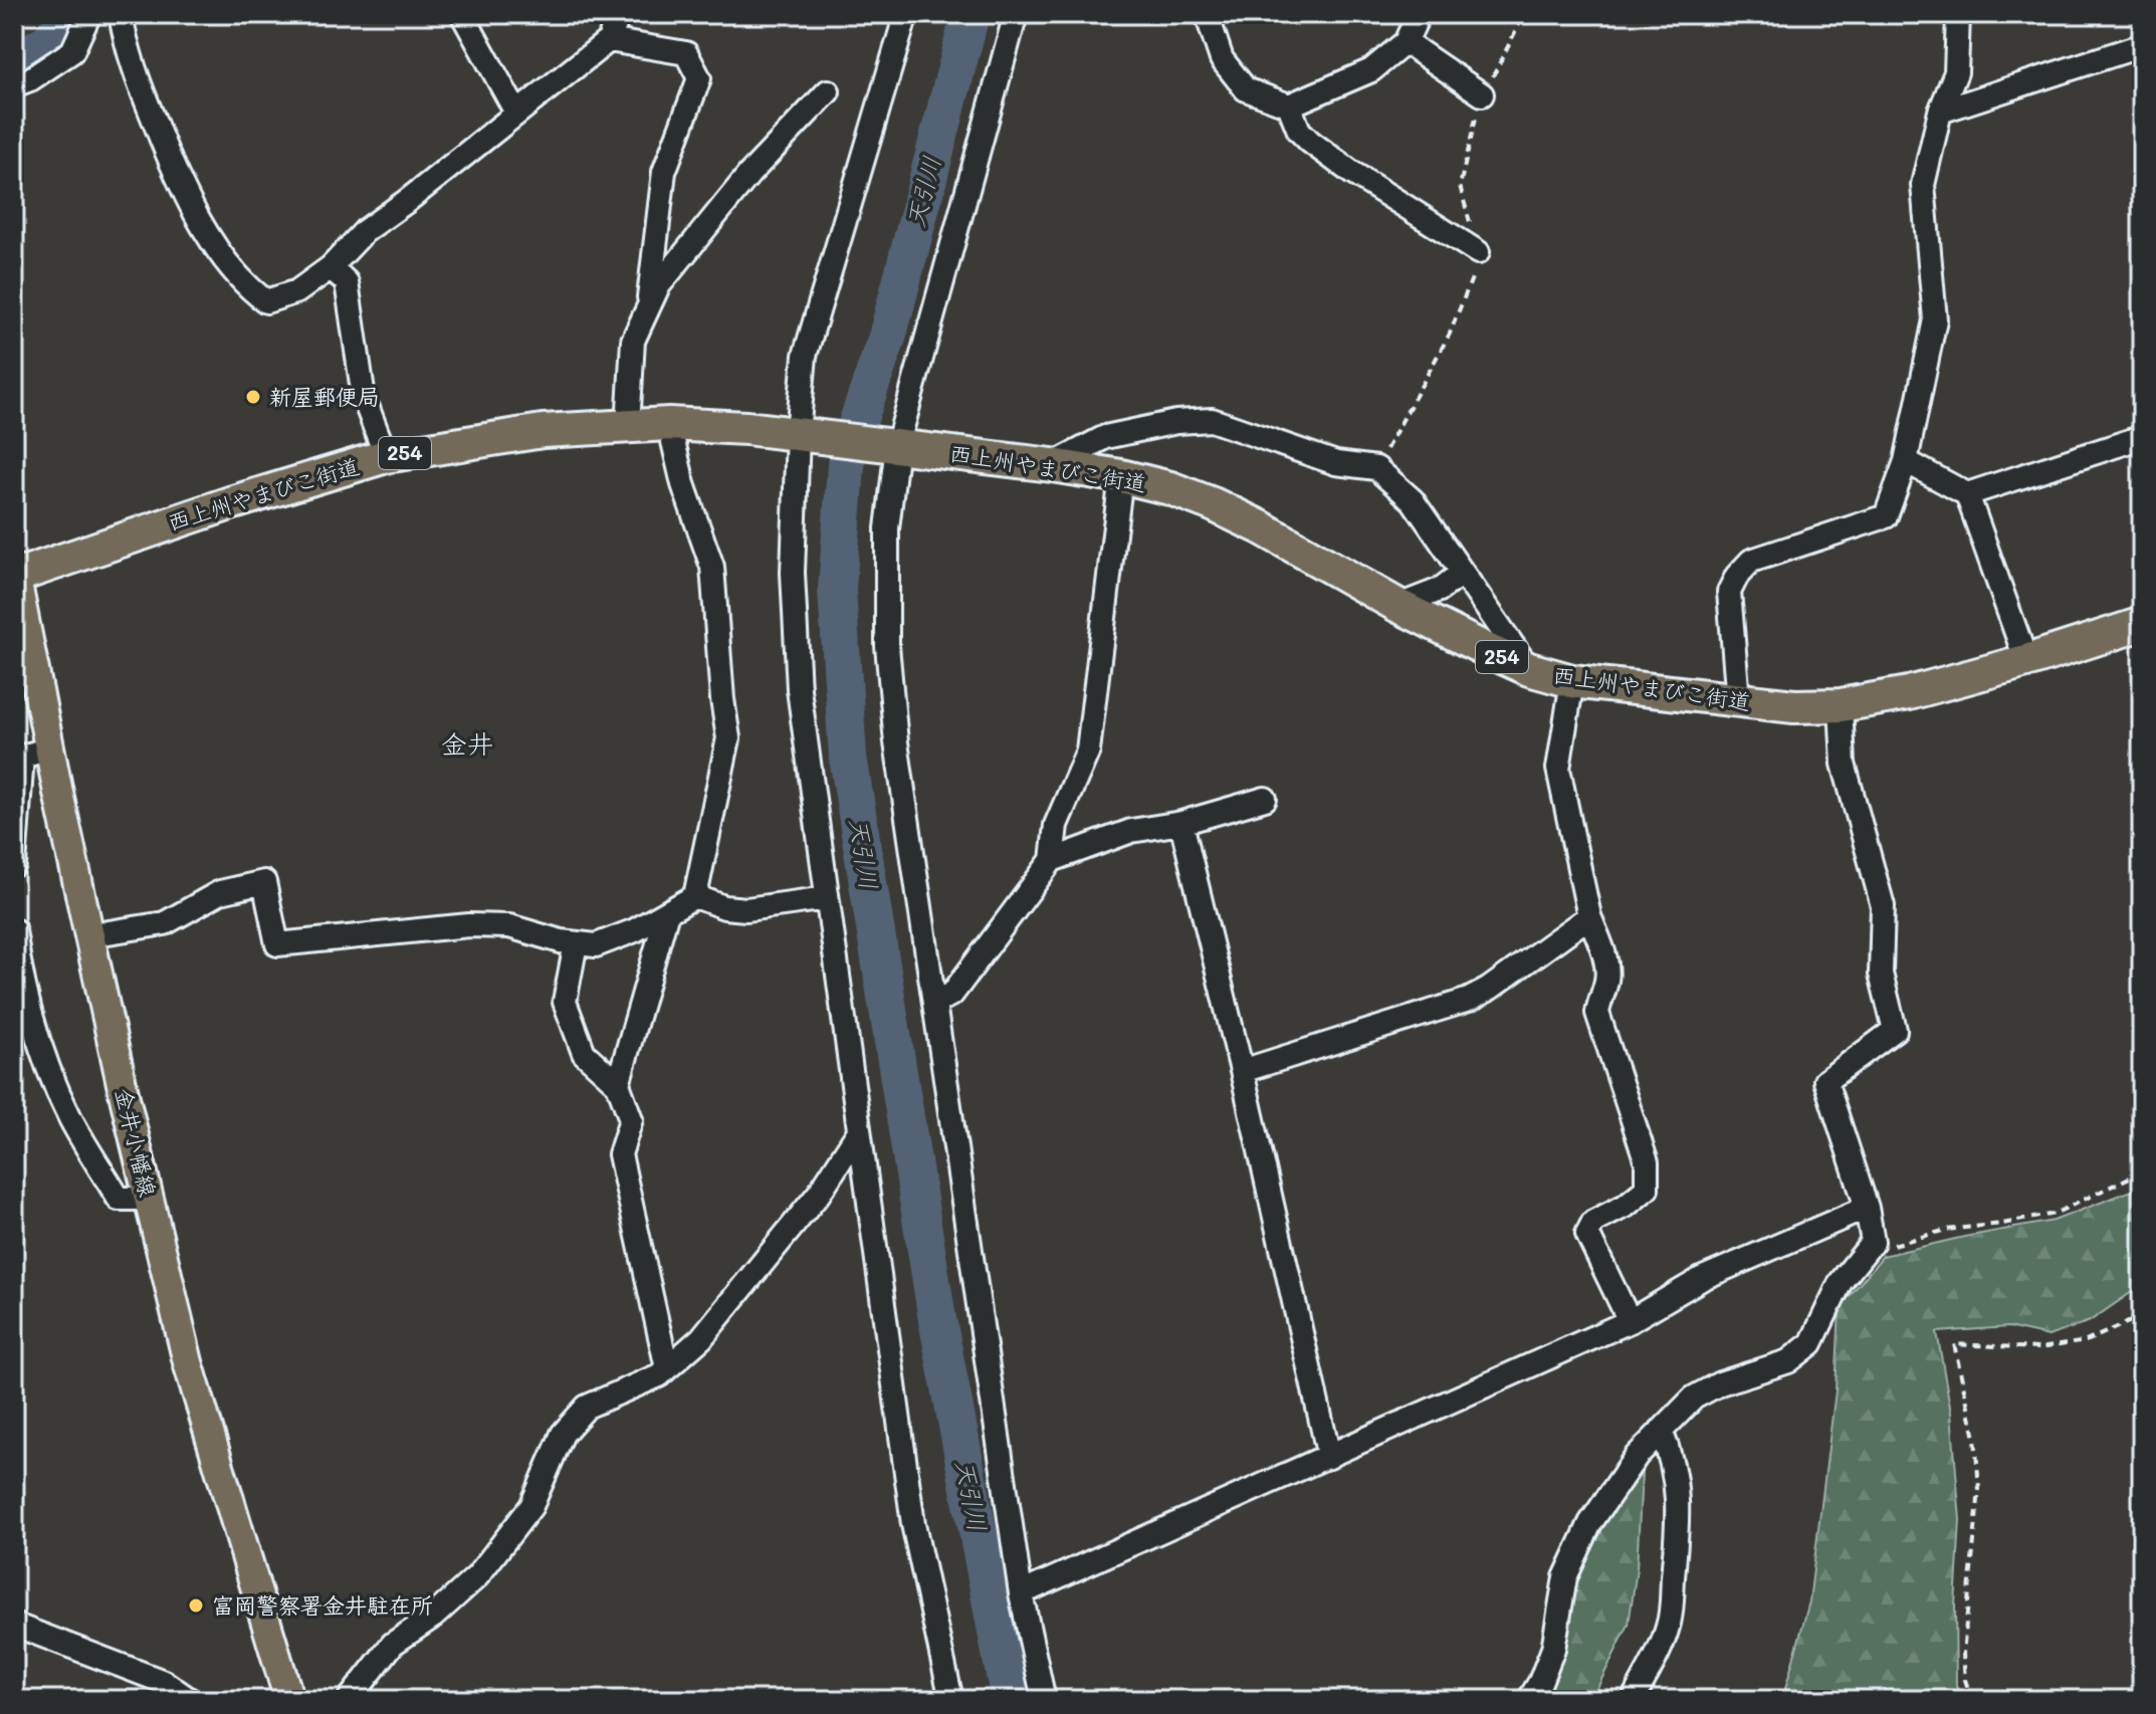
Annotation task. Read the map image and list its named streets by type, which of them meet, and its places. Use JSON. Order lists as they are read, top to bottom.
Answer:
{
  "streets": {
    "highway": ["254", "西上州やまびこ街道"],
    "main road": ["金井小幡線"]
  },
  "crossings": [
    ["西上州やまびこ街道", "金井小幡線"]
  ],
  "districts": ["金井"],
  "water": ["天引川"],
  "places": ["新屋郵便局", "富岡警察署金井駐在所"]
}
